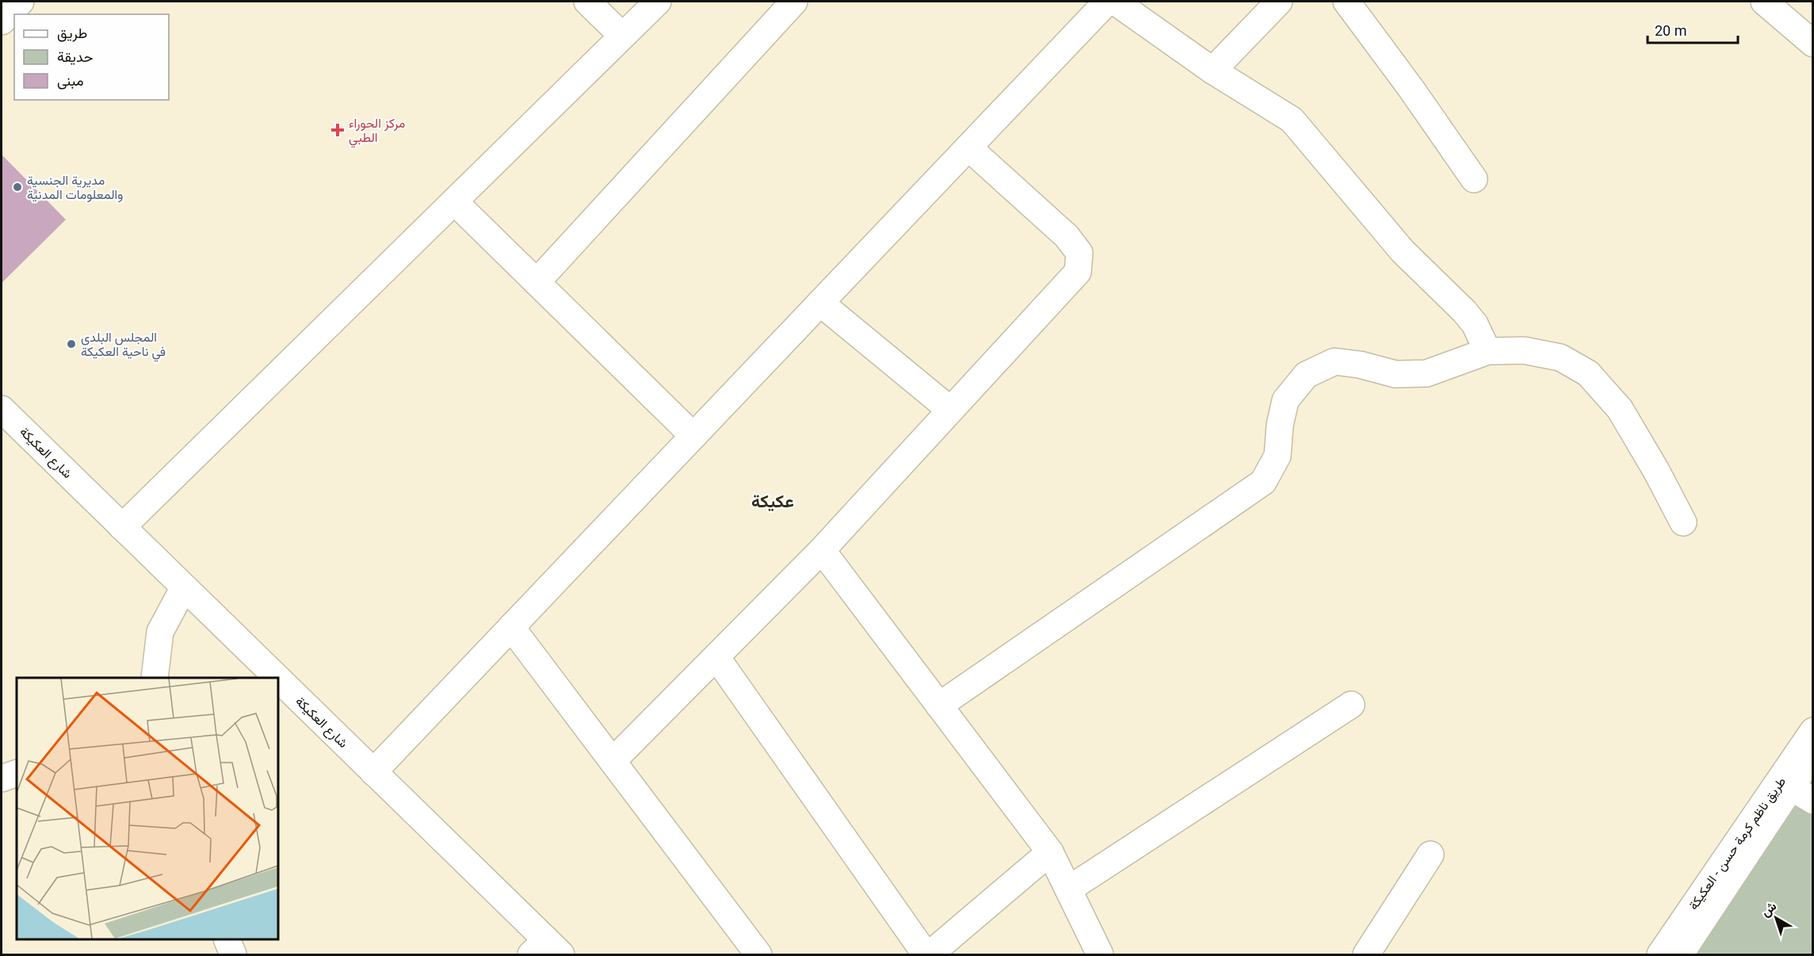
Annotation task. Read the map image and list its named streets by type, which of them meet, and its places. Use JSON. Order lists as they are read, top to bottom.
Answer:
{
  "streets": {
    "street": ["شارع العكيكة", "طريق ناظم كرمة حسن - العكيكة"]
  },
  "districts": ["عكيكة"],
  "places": {
    "health": ["مركز الحوراء الطبي"],
    "other": ["مديرية الجنسية والمعلومات المدنية", "المجلس البلدي في ناحية العكيكة"]
  },
  "legend": ["طريق", "حديقة", "مبنى"],
  "scale_bar": "20 m",
  "north": "top left"
}
